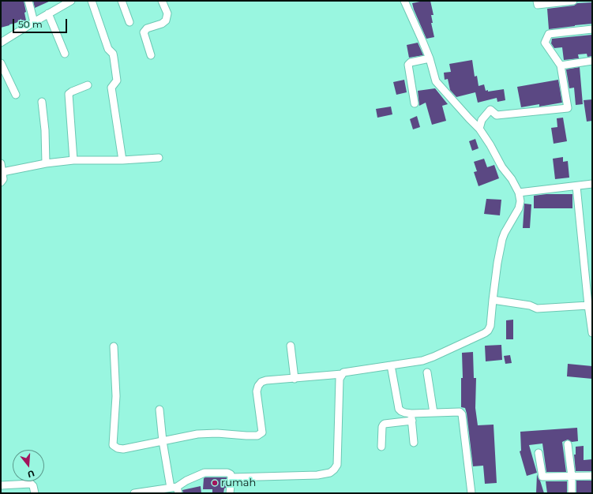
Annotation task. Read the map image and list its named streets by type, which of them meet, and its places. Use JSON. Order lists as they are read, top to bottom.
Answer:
{
  "places": ["rumah"],
  "scale_bar": "50 m",
  "north": "bottom"
}
